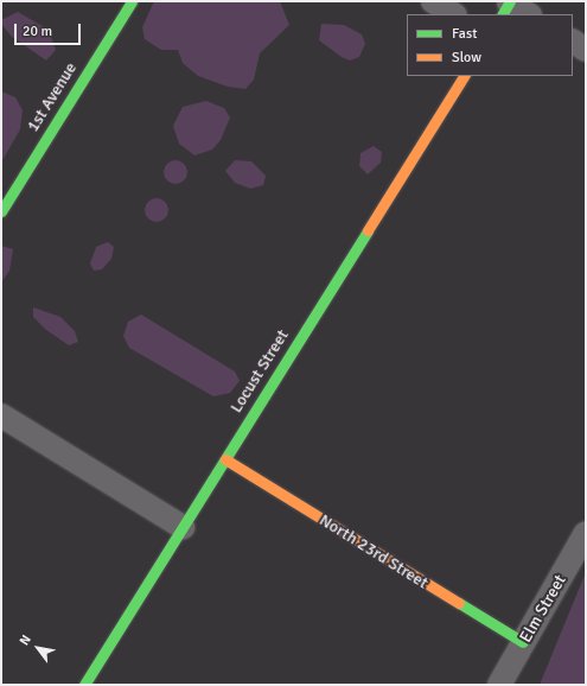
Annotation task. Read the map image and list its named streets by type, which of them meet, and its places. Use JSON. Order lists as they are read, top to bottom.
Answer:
{
  "streets": {
    "street": [
      "1st Avenue",
      "Locust Street",
      "North 23rd Street",
      "Elm Street"
    ]
  },
  "crossings": [
    ["Locust Street", "North 23rd Street"],
    ["North 23rd Street", "Elm Street"]
  ],
  "legend": ["Fast", "Slow"],
  "scale_bar": "20 m",
  "north": "top left"
}
